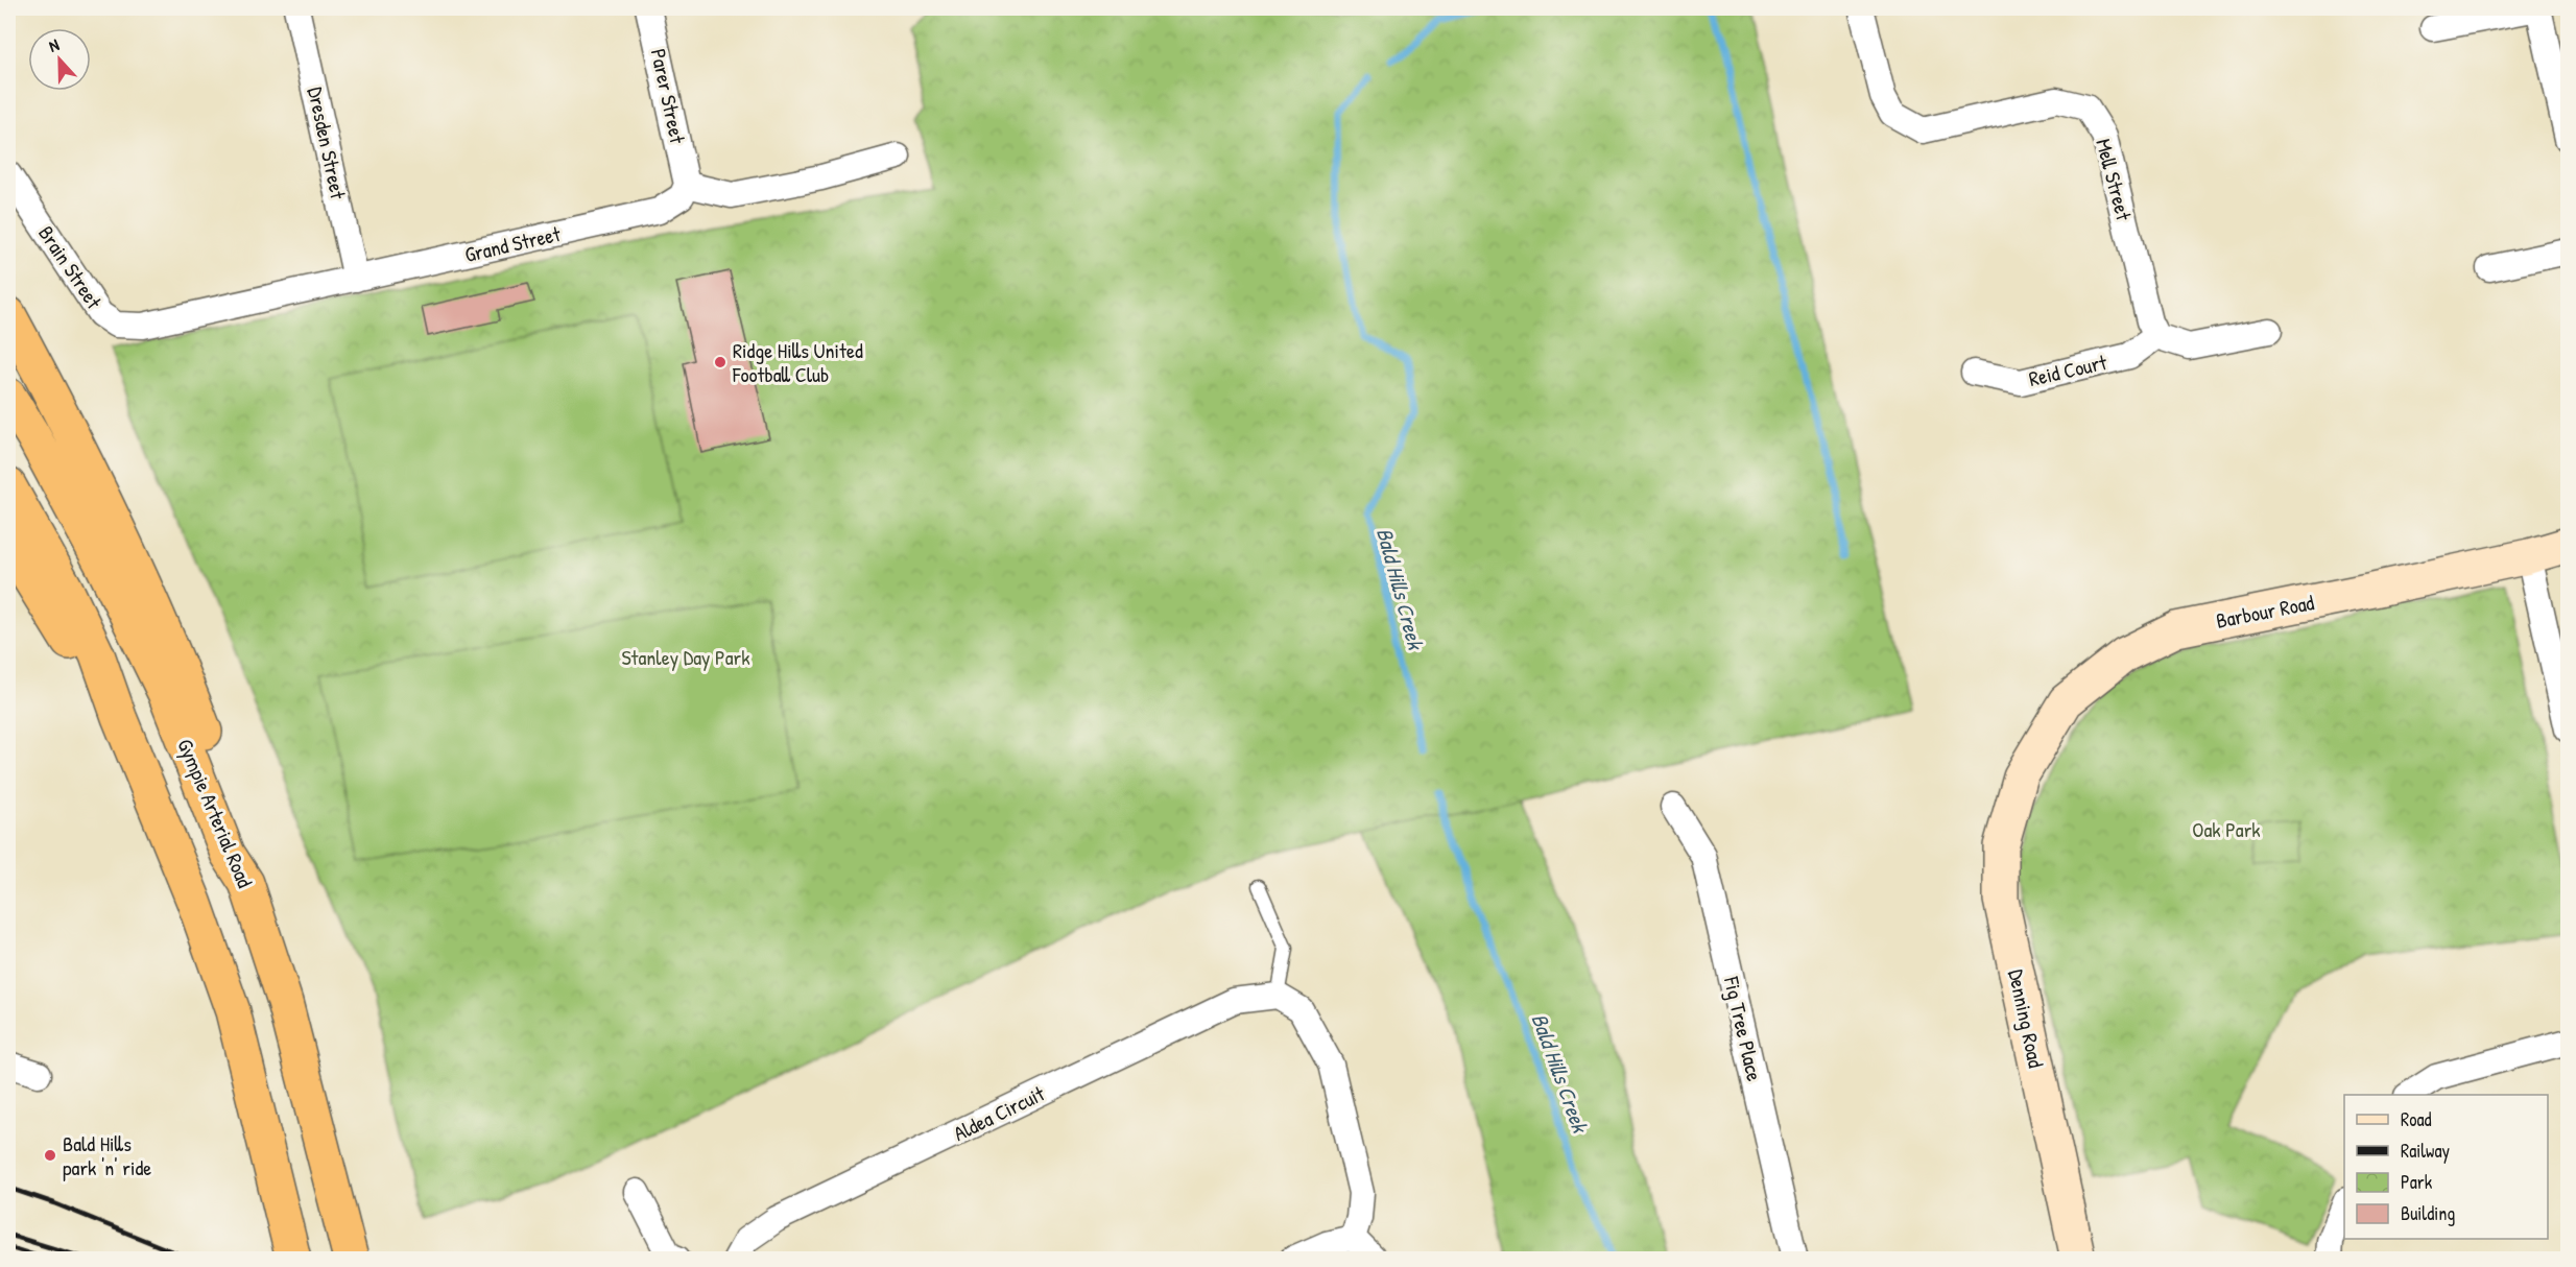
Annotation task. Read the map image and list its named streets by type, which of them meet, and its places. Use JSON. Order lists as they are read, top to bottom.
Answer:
{
  "streets": {
    "highway": ["Gympie Arterial Road"],
    "street": [
      "Parer Street",
      "Dresden Street",
      "Mell Street",
      "Grand Street",
      "Brain Street",
      "Reid Court",
      "Barbour Road",
      "Denning Road",
      "Fig Tree Place",
      "Aldea Circuit"
    ]
  },
  "crossings": [
    ["Parer Street", "Grand Street"],
    ["Dresden Street", "Grand Street"],
    ["Mell Street", "Reid Court"],
    ["Grand Street", "Brain Street"],
    ["Barbour Road", "Denning Road"]
  ],
  "water": ["Bald Hills Creek"],
  "parks": ["Stanley Day Park", "Oak Park"],
  "places": ["Ridge Hills United Football Club", "Bald Hills park 'n' ride"],
  "legend": [
    "Road",
    "Railway",
    "Park",
    "Building"
  ],
  "north": "top"
}
